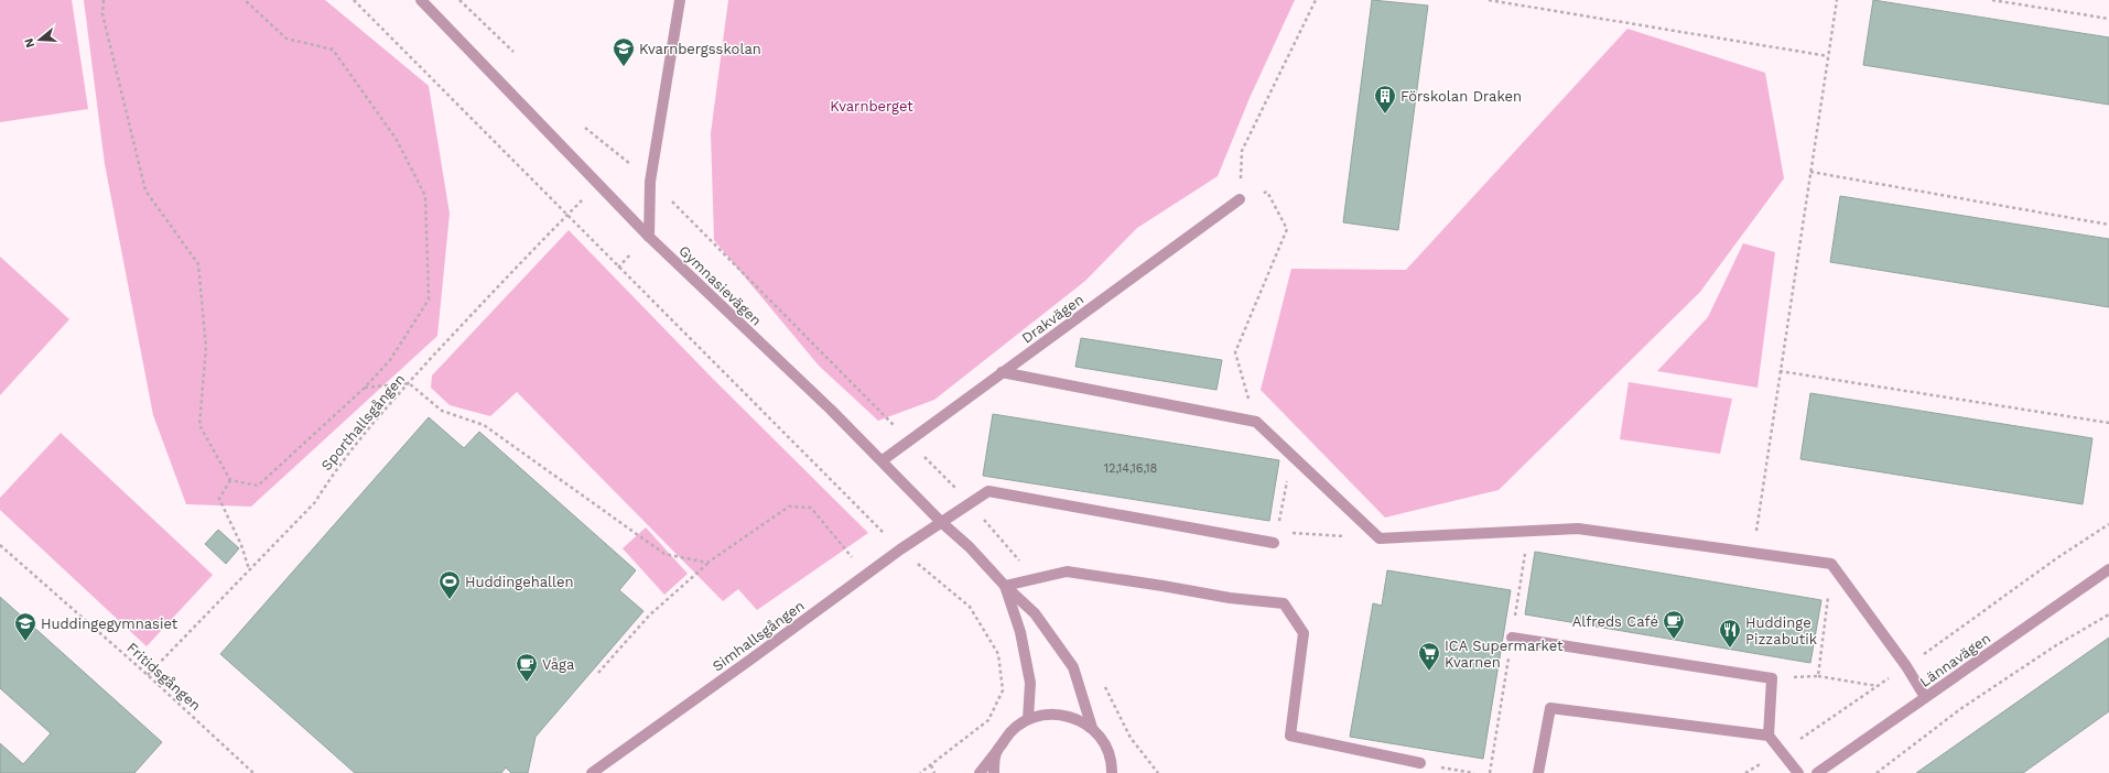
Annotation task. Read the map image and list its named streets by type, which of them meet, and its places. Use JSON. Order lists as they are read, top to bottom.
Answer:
{
  "streets": {
    "street": [
      "Gymnasievägen",
      "Drakvägen",
      "Simhallsgången",
      "Lännavägen"
    ],
    "path": ["Sporthallsgången", "Fritidsgången"]
  },
  "crossings": [
    ["Gymnasievägen", "Drakvägen"],
    ["Gymnasievägen", "Sporthallsgången"],
    ["Gymnasievägen", "Simhallsgången"],
    ["Sporthallsgången", "Fritidsgången"]
  ],
  "parks": ["Kvarnberget"],
  "places": {
    "school or university": ["Kvarnbergsskolan", "Huddingegymnasiet"],
    "building": ["Förskolan Draken"],
    "sports": ["Huddingehallen"],
    "cafe": ["Alfreds Café", "Våga"],
    "restaurant": ["Huddinge Pizzabutik"],
    "supermarket": ["ICA Supermarket Kvarnen"]
  },
  "house_numbers": ["12,14,16,18"],
  "north": "left"
}
